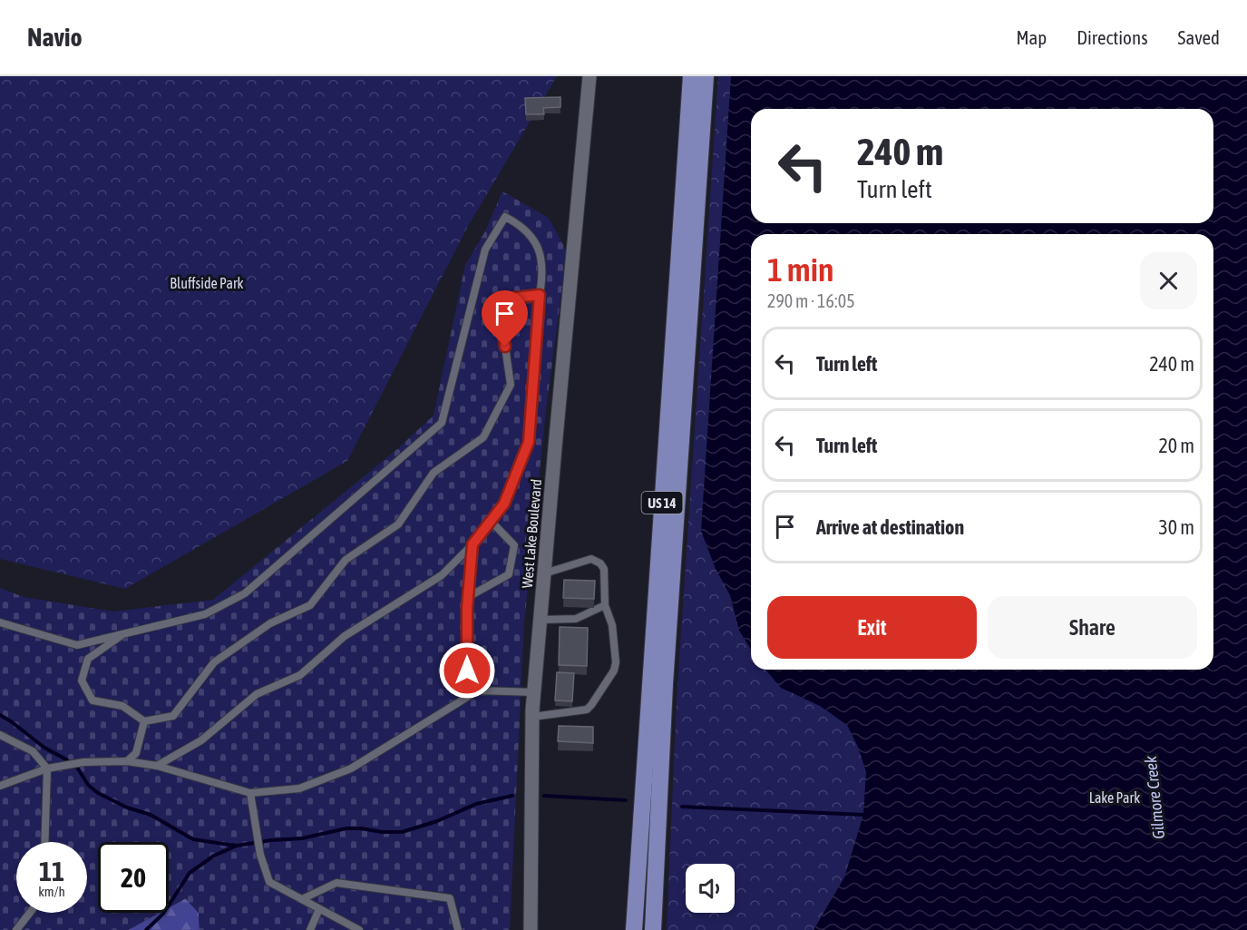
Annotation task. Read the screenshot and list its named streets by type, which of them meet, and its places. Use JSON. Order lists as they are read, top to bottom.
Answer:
{
  "streets": {
    "highway": ["US 14"],
    "street": ["West Lake Boulevard"]
  },
  "water": ["Gilmore Creek"],
  "parks": ["Bluffside Park", "Lake Park"],
  "page": {
    "header": "Navio",
    "nav": ["Map", "Directions", "Saved"],
    "turn": ["240 m", "Turn left"],
    "heading": ["1 min", "290 m · 16:05"],
    "list": [
      {
        "name": "Turn left",
        "value": "240 m"
      },
      {
        "name": "Turn left",
        "value": "20 m"
      },
      {
        "name": "Arrive at destination",
        "value": "30 m"
      }
    ],
    "buttons": ["Exit", "Share"],
    "speed": "11 km/h",
    "limit": "20"
  }
}
